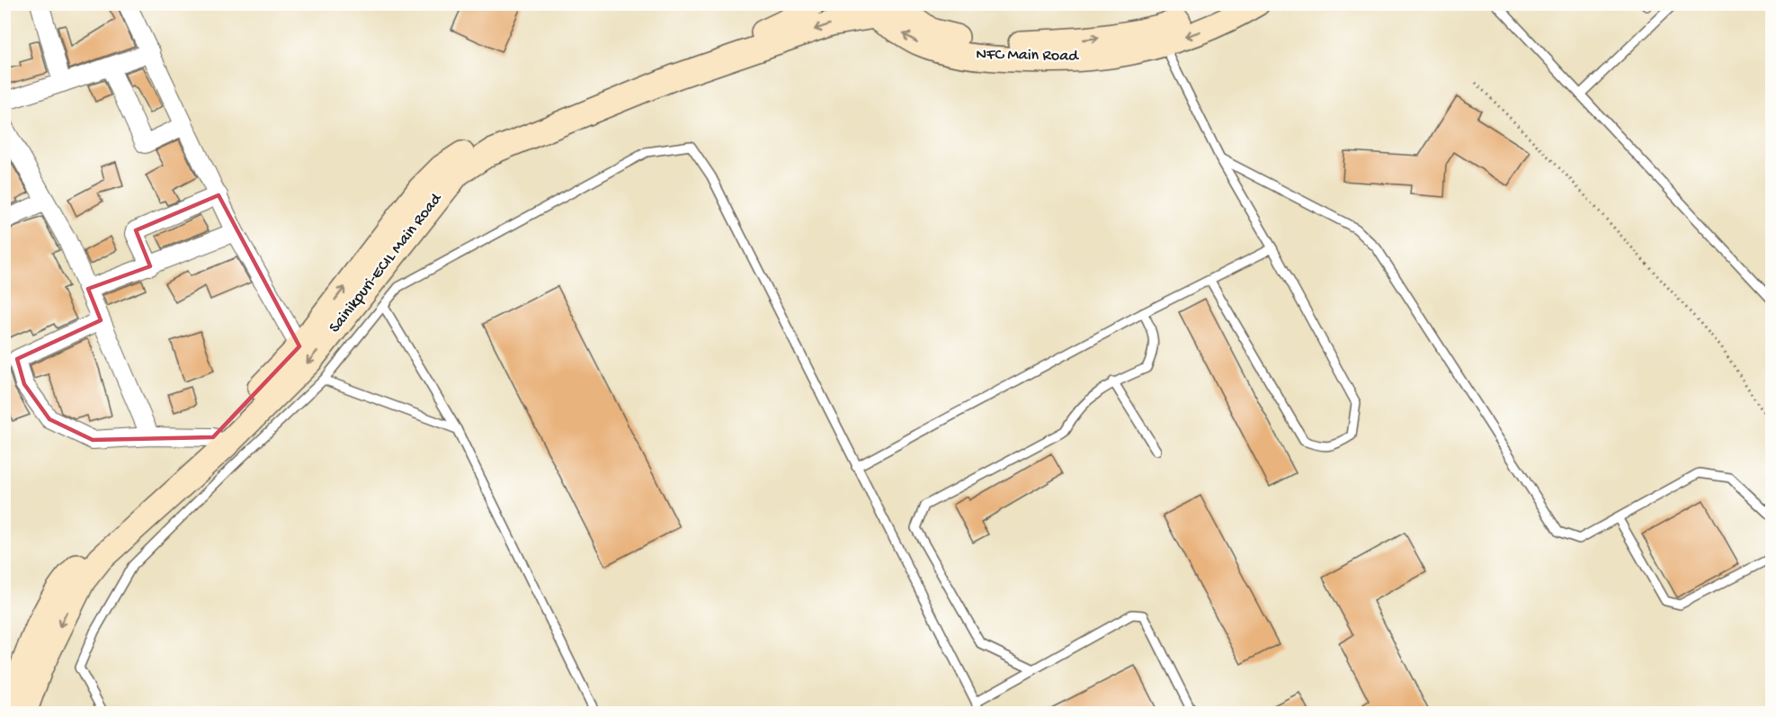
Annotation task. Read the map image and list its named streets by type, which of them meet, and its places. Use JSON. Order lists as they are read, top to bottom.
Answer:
{
  "streets": {
    "main road": ["NFC Main Road", "Sainikpuri-ECIL Main Road"]
  },
  "crossings": [
    ["NFC Main Road", "Sainikpuri-ECIL Main Road"]
  ]
}
